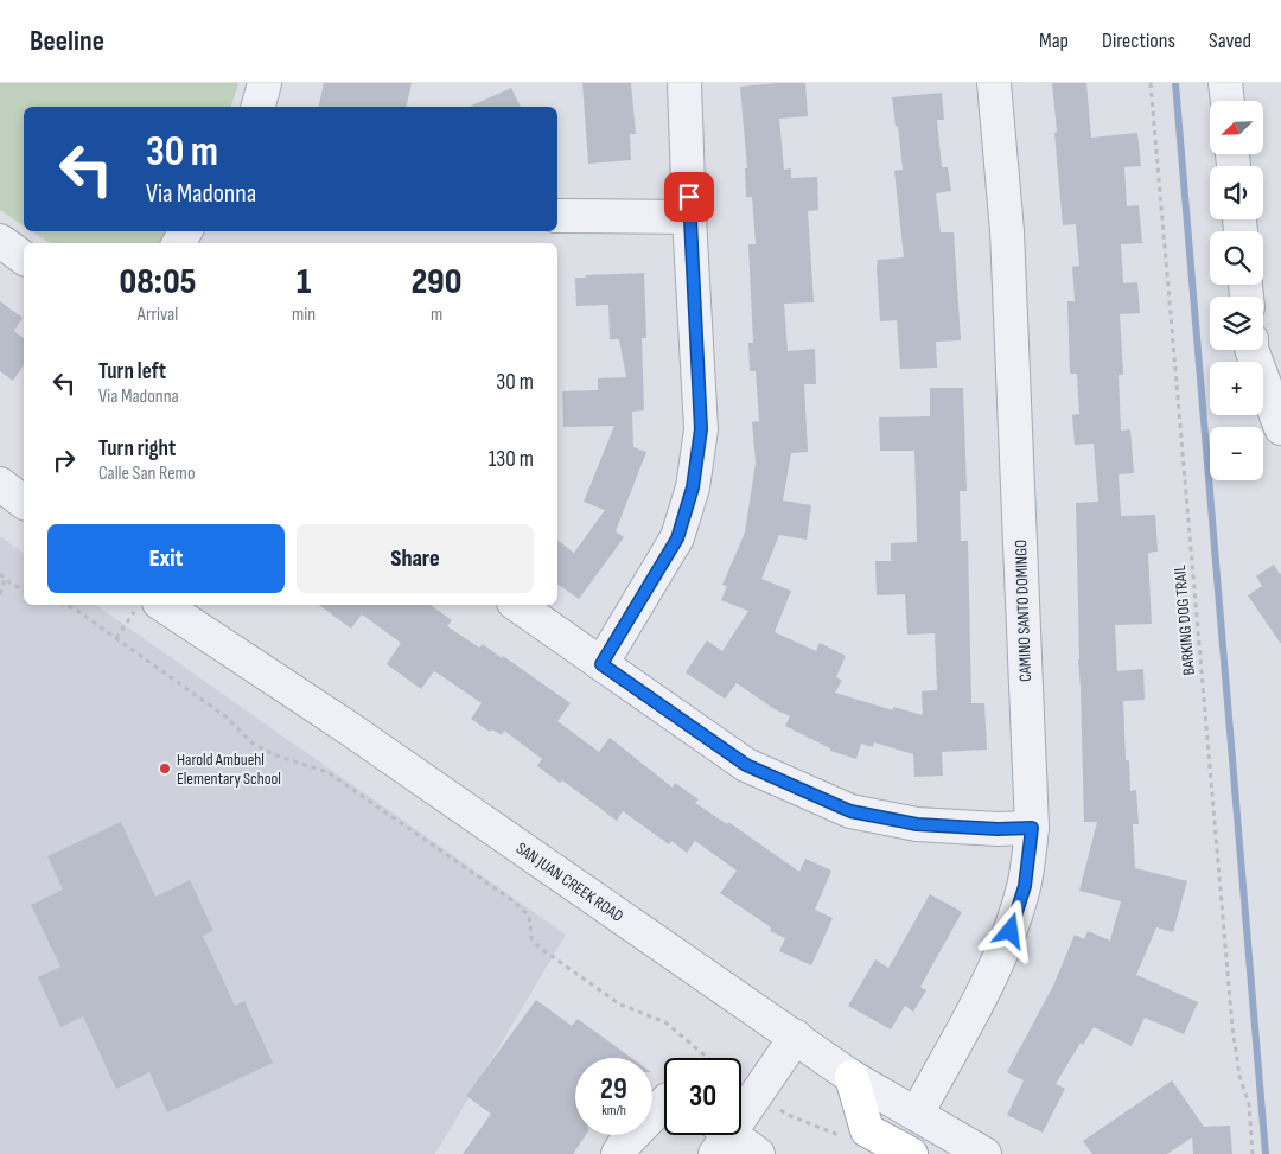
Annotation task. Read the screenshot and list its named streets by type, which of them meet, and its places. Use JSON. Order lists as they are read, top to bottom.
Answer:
{
  "streets": {
    "street": ["CAMINO SANTO DOMINGO", "SAN JUAN CREEK ROAD"],
    "path": ["BARKING DOG TRAIL"]
  },
  "crossings": [
    ["CAMINO SANTO DOMINGO", "SAN JUAN CREEK ROAD"]
  ],
  "places": ["Harold Ambuehl Elementary School"],
  "north": "bottom left",
  "page": {
    "header": "Beeline",
    "nav": ["Map", "Directions", "Saved"],
    "map_buttons": ["+", "−"],
    "turn": ["30 m", "Via Madonna"],
    "eta": [
      "08:05",
      "Arrival",
      "1",
      "min",
      "290",
      "m"
    ],
    "list": [
      {
        "name": "Turn left",
        "note": "Via Madonna",
        "value": "30 m"
      },
      {
        "name": "Turn right",
        "note": "Calle San Remo",
        "value": "130 m"
      }
    ],
    "buttons": ["Exit", "Share"],
    "speed": "29 km/h",
    "limit": "30"
  }
}
